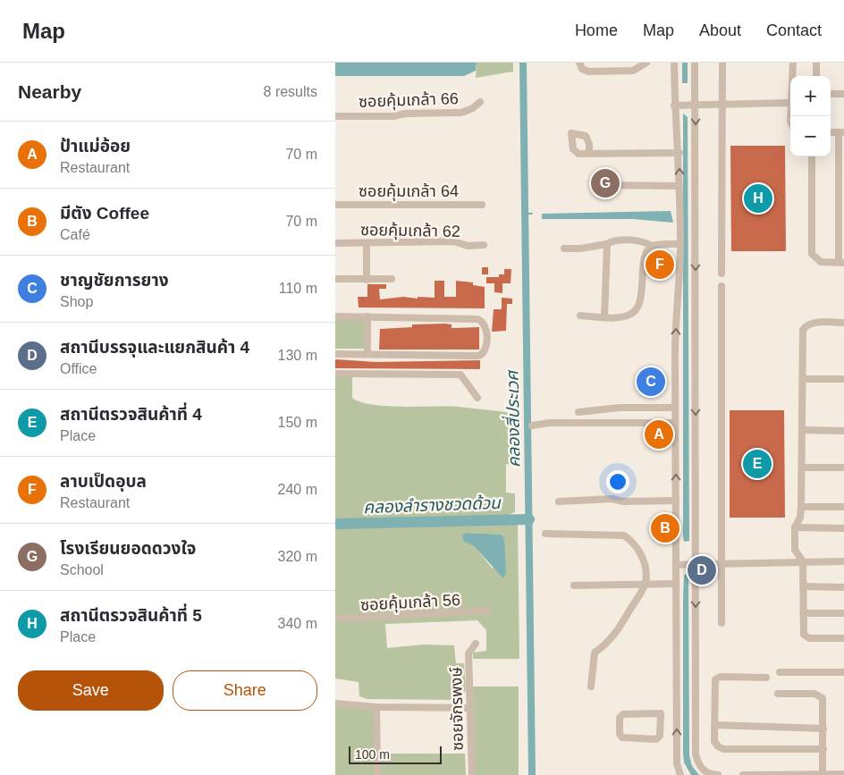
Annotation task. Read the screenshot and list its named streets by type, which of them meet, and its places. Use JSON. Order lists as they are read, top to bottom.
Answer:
{
  "streets": {
    "street": [
      "ซอยคุ้มเกล้า 66",
      "ซอยคุ้มเกล้า 64",
      "ซอยคุ้มเกล้า 62",
      "ซอยคุ้มเกล้า 56",
      "ซอยจักรพงษ์"
    ]
  },
  "water": ["คลองสี่ประเวศ", "คลองลำรางชวดด้วน"],
  "scale_bar": "100 m",
  "page": {
    "header": "Map",
    "nav": [
      "Home",
      "Map",
      "About",
      "Contact"
    ],
    "heading": ["Nearby", "8 results"],
    "map_buttons": ["+", "−"],
    "list": [
      {
        "mark": "A",
        "name": "ป้าแม่อ้อย",
        "note": "Restaurant",
        "value": "70 m"
      },
      {
        "mark": "B",
        "name": "มีตัง Coffee",
        "note": "Café",
        "value": "70 m"
      },
      {
        "mark": "C",
        "name": "ชาญชัยการยาง",
        "note": "Shop",
        "value": "110 m"
      },
      {
        "mark": "D",
        "name": "สถานีบรรจุและแยกสินค้า 4",
        "note": "Office",
        "value": "130 m"
      },
      {
        "mark": "E",
        "name": "สถานีตรวจสินค้าที่ 4",
        "note": "Place",
        "value": "150 m"
      },
      {
        "mark": "F",
        "name": "ลาบเป็ดอุบล",
        "note": "Restaurant",
        "value": "240 m"
      },
      {
        "mark": "G",
        "name": "โรงเรียนยอดดวงใจ",
        "note": "School",
        "value": "320 m"
      },
      {
        "mark": "H",
        "name": "สถานีตรวจสินค้าที่ 5",
        "note": "Place",
        "value": "340 m"
      }
    ],
    "pins": [
      "G",
      "H",
      "F",
      "C",
      "A",
      "E",
      "B",
      "D"
    ],
    "buttons": ["Save", "Share"],
    "scale": "100 m"
  }
}
